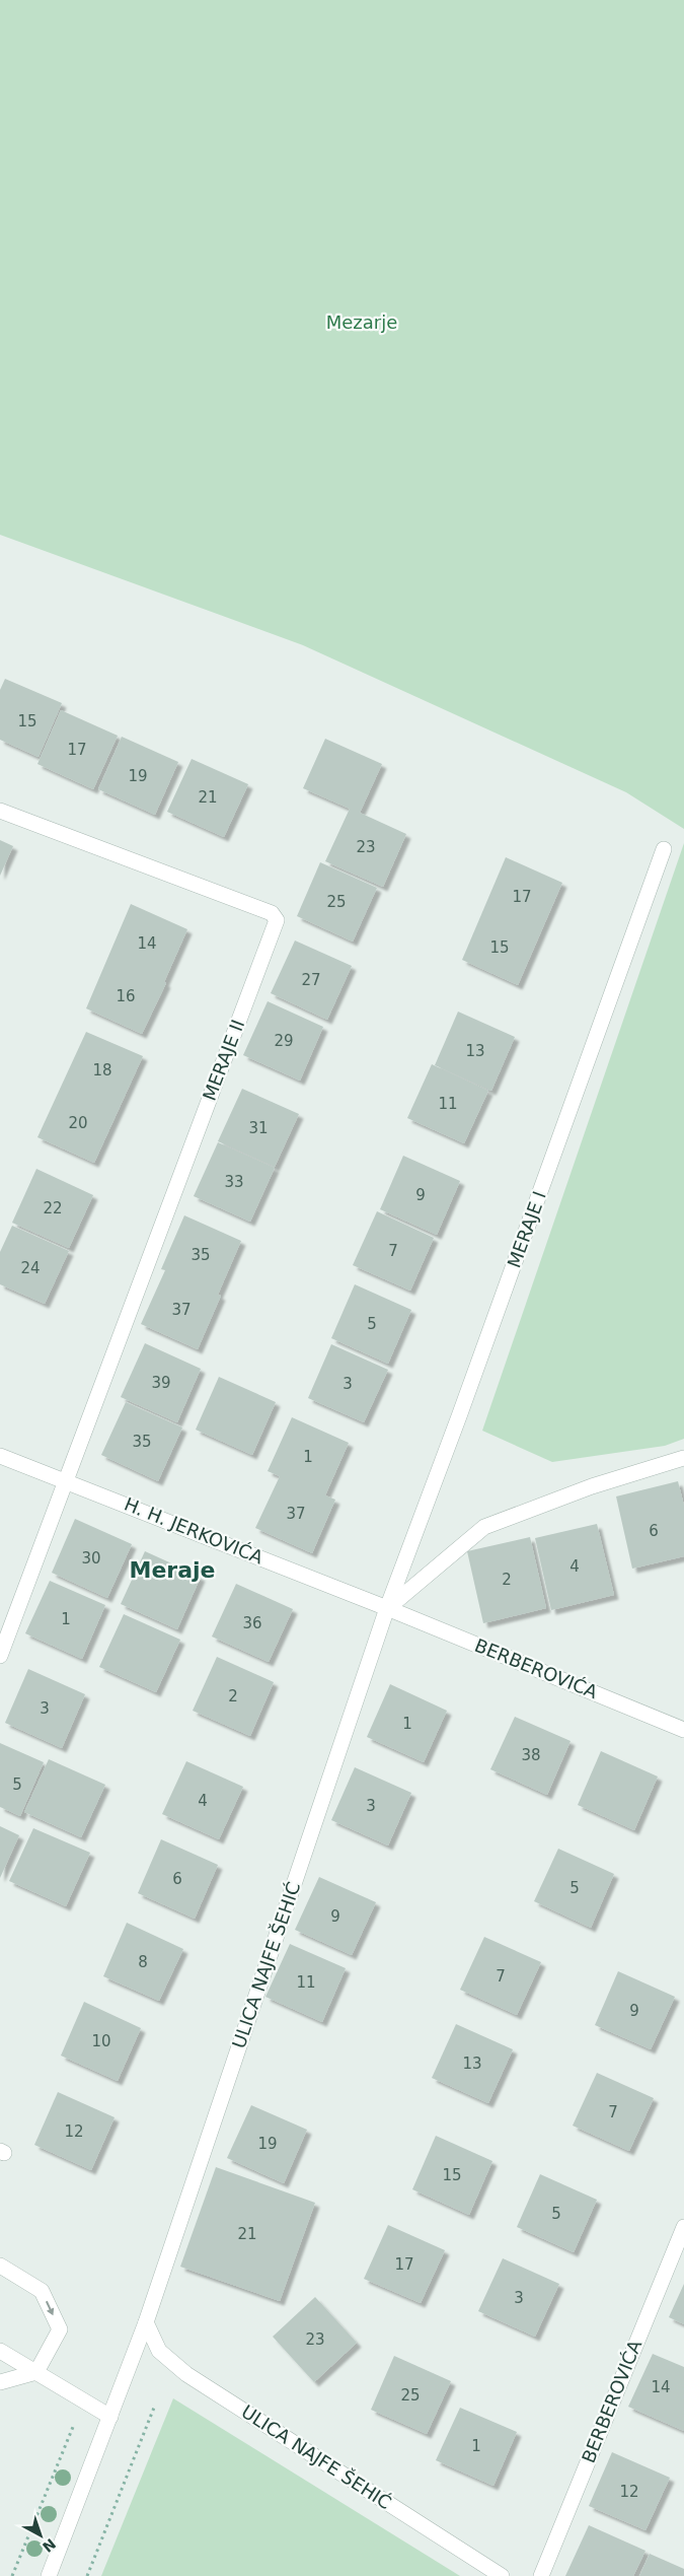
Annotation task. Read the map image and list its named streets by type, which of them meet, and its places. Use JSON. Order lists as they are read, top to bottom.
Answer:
{
  "streets": {
    "street": [
      "MERAJE II",
      "MERAJE I",
      "H. H. JERKOVIĆA",
      "BERBEROVIĆA",
      "ULICA NAJFE ŠEHIĆ"
    ]
  },
  "crossings": [
    ["MERAJE II", "H. H. JERKOVIĆA"],
    ["MERAJE I", "H. H. JERKOVIĆA"],
    ["MERAJE I", "BERBEROVIĆA"],
    ["MERAJE I", "ULICA NAJFE ŠEHIĆ"],
    ["H. H. JERKOVIĆA", "BERBEROVIĆA"],
    ["H. H. JERKOVIĆA", "ULICA NAJFE ŠEHIĆ"],
    ["BERBEROVIĆA", "ULICA NAJFE ŠEHIĆ"]
  ],
  "districts": ["Meraje"],
  "parks": ["Mezarje"],
  "house_numbers": [
    "15",
    "17",
    "19",
    "21",
    "23",
    "17",
    "25",
    "14",
    "15",
    "27",
    "16",
    "29",
    "13",
    "18",
    "11",
    "20",
    "31",
    "33",
    "9",
    "22",
    "7",
    "35",
    "24",
    "37",
    "5",
    "39",
    "3",
    "35",
    "1",
    "37",
    "6",
    "30",
    "4",
    "2",
    "1",
    "36",
    "2",
    "3",
    "1",
    "38",
    "5",
    "4",
    "3",
    "6",
    "5",
    "9",
    "8",
    "7",
    "11",
    "9",
    "10",
    "13",
    "7",
    "12",
    "19",
    "15",
    "5",
    "21",
    "17",
    "3",
    "23",
    "14",
    "25",
    "1",
    "12"
  ],
  "north": "bottom right"
}
